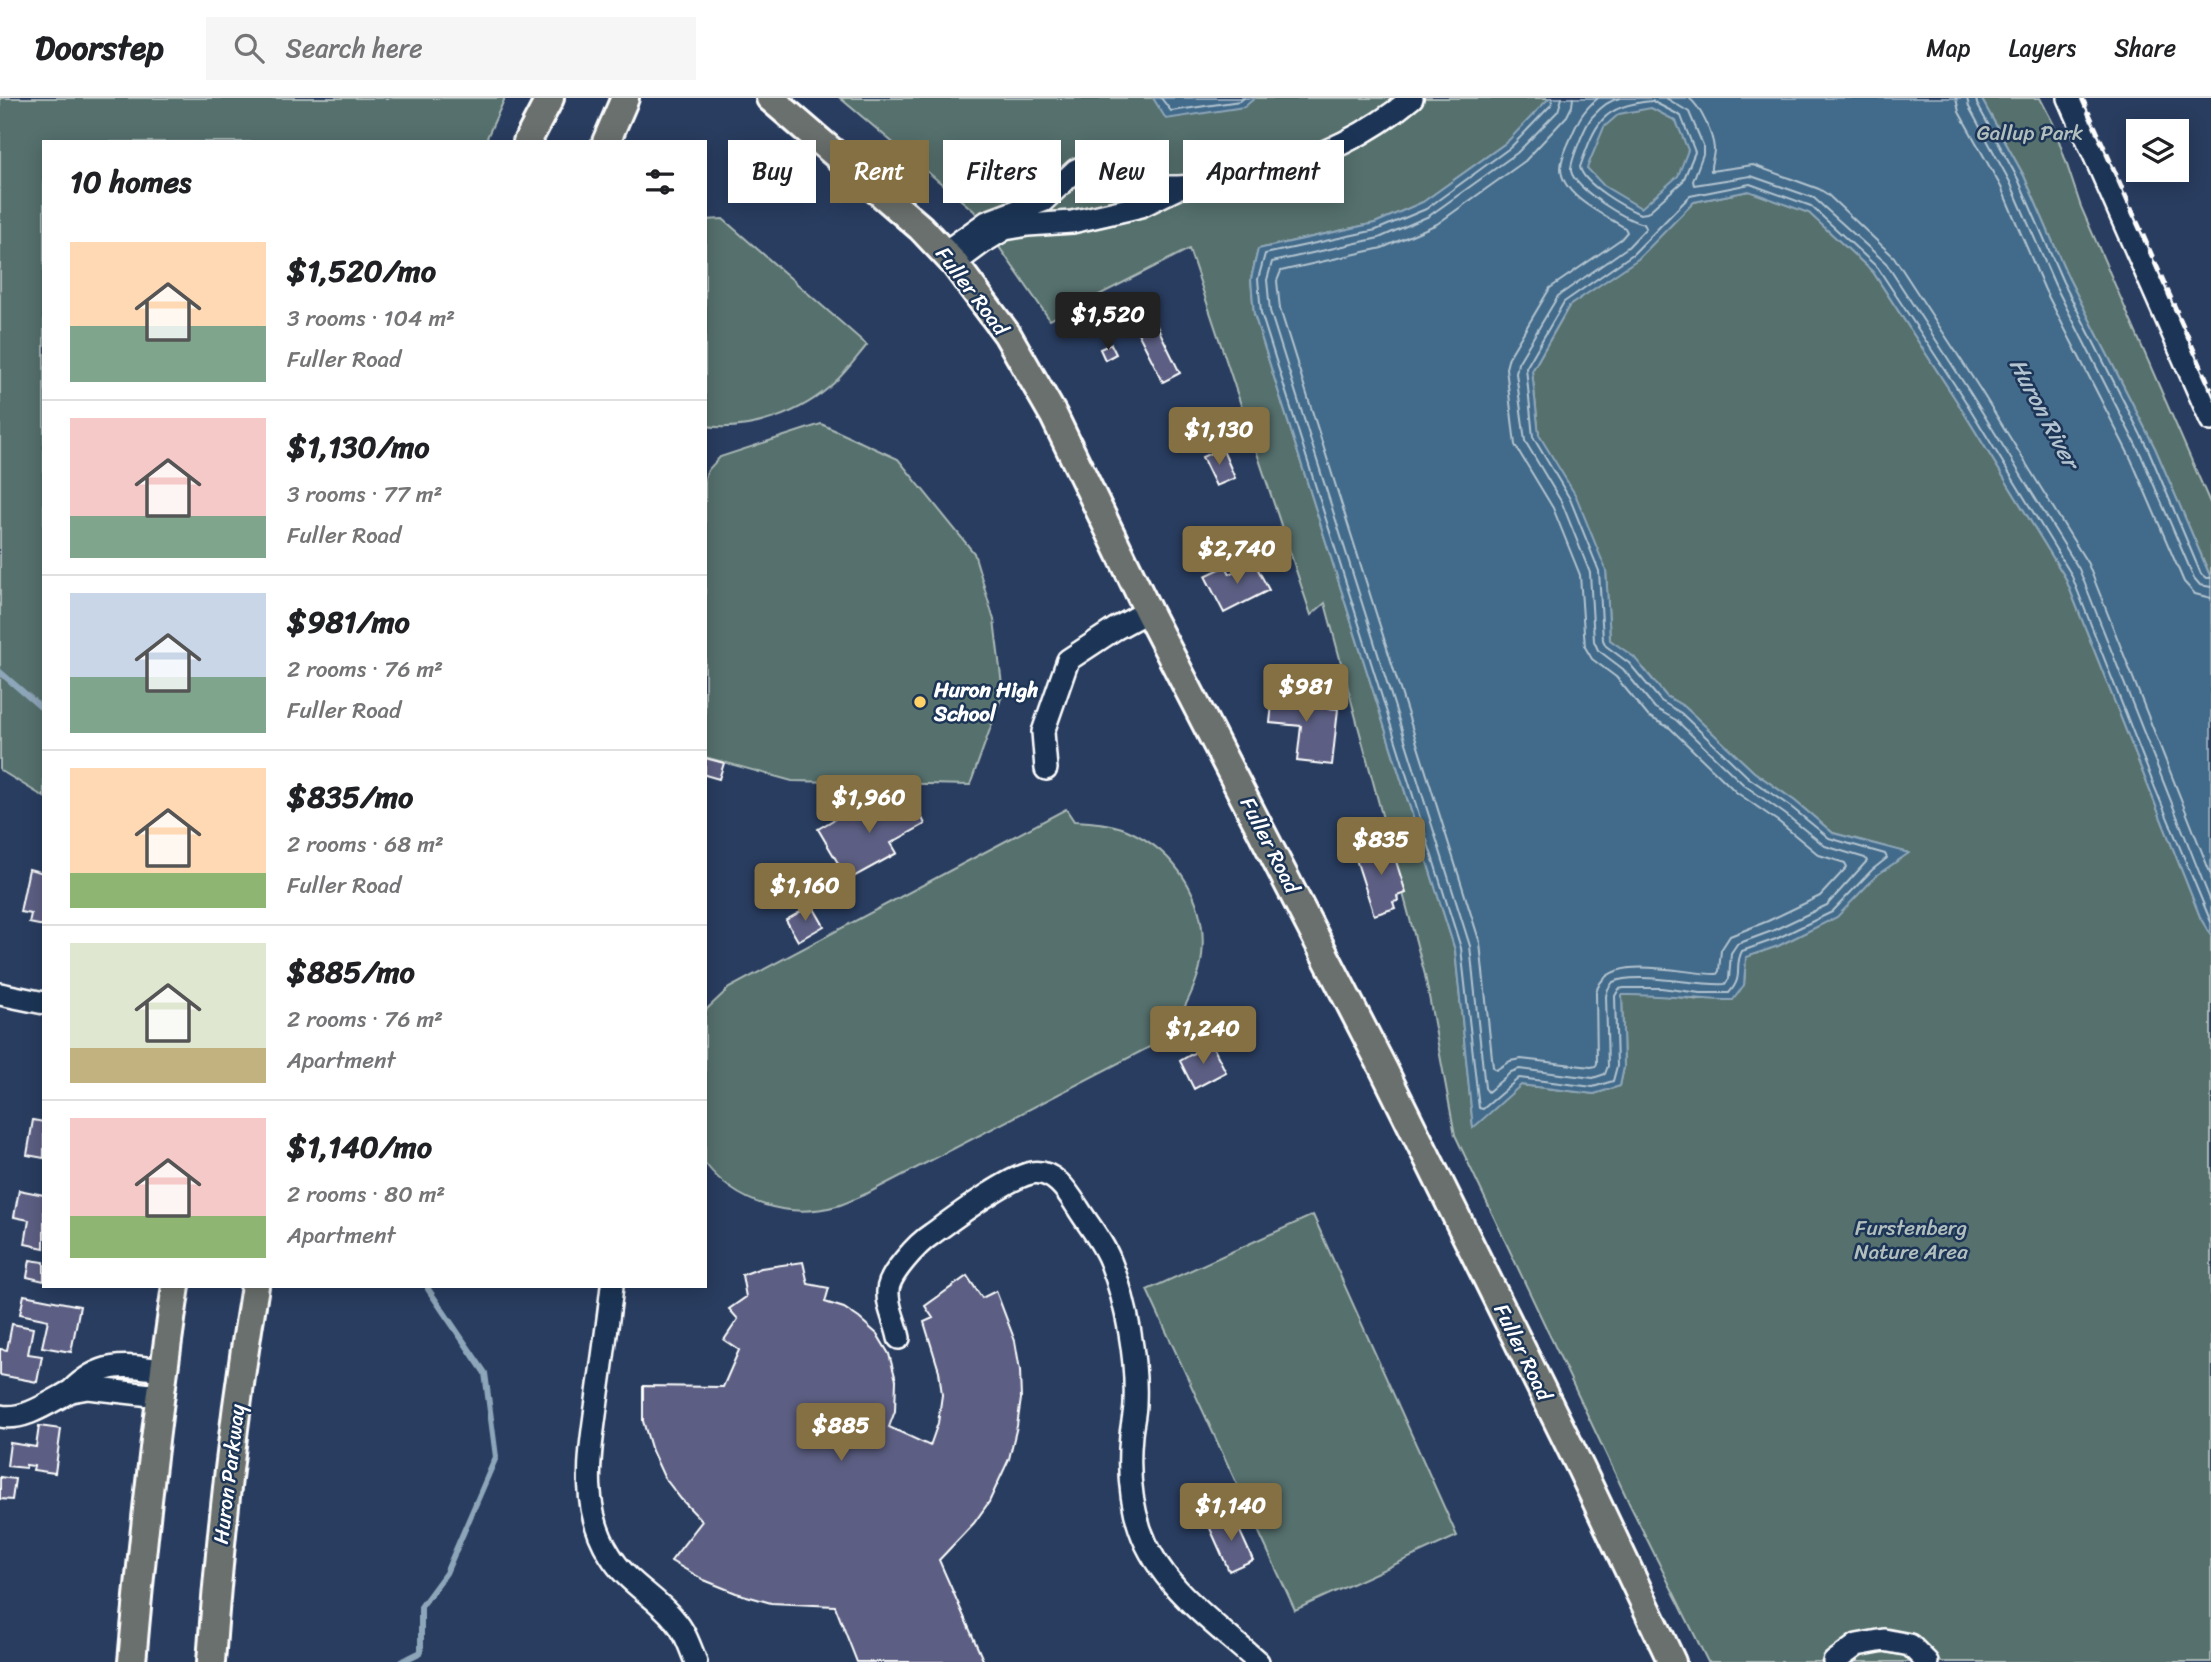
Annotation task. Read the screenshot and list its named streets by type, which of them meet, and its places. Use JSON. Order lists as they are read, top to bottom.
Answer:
{
  "streets": {
    "main road": ["Fuller Road", "Huron Parkway"]
  },
  "water": ["Huron River"],
  "parks": ["Gallup Park", "Furstenberg Nature Area"],
  "places": ["Huron High School"],
  "page": {
    "header": "Doorstep",
    "search": "Search here",
    "nav": ["Map", "Layers", "Share"],
    "chip": [
      "Buy",
      "Rent",
      "Filters",
      "New",
      "Apartment"
    ],
    "heading": "10 homes",
    "list": [
      {
        "name": "$1,520/mo",
        "note": "3 rooms · 104 m² · Fuller Road"
      },
      {
        "name": "$1,130/mo",
        "note": "3 rooms · 77 m² · Fuller Road"
      },
      {
        "name": "$981/mo",
        "note": "2 rooms · 76 m² · Fuller Road"
      },
      {
        "name": "$835/mo",
        "note": "2 rooms · 68 m² · Fuller Road"
      },
      {
        "name": "$885/mo",
        "note": "2 rooms · 76 m² · Apartment"
      },
      {
        "name": "$1,140/mo",
        "note": "2 rooms · 80 m² · Apartment"
      }
    ],
    "price": [
      "$1,520",
      "$1,130",
      "$2,740",
      "$981",
      "$1,960",
      "$835",
      "$1,160",
      "$1,240",
      "$885",
      "$1,140"
    ]
  }
}
